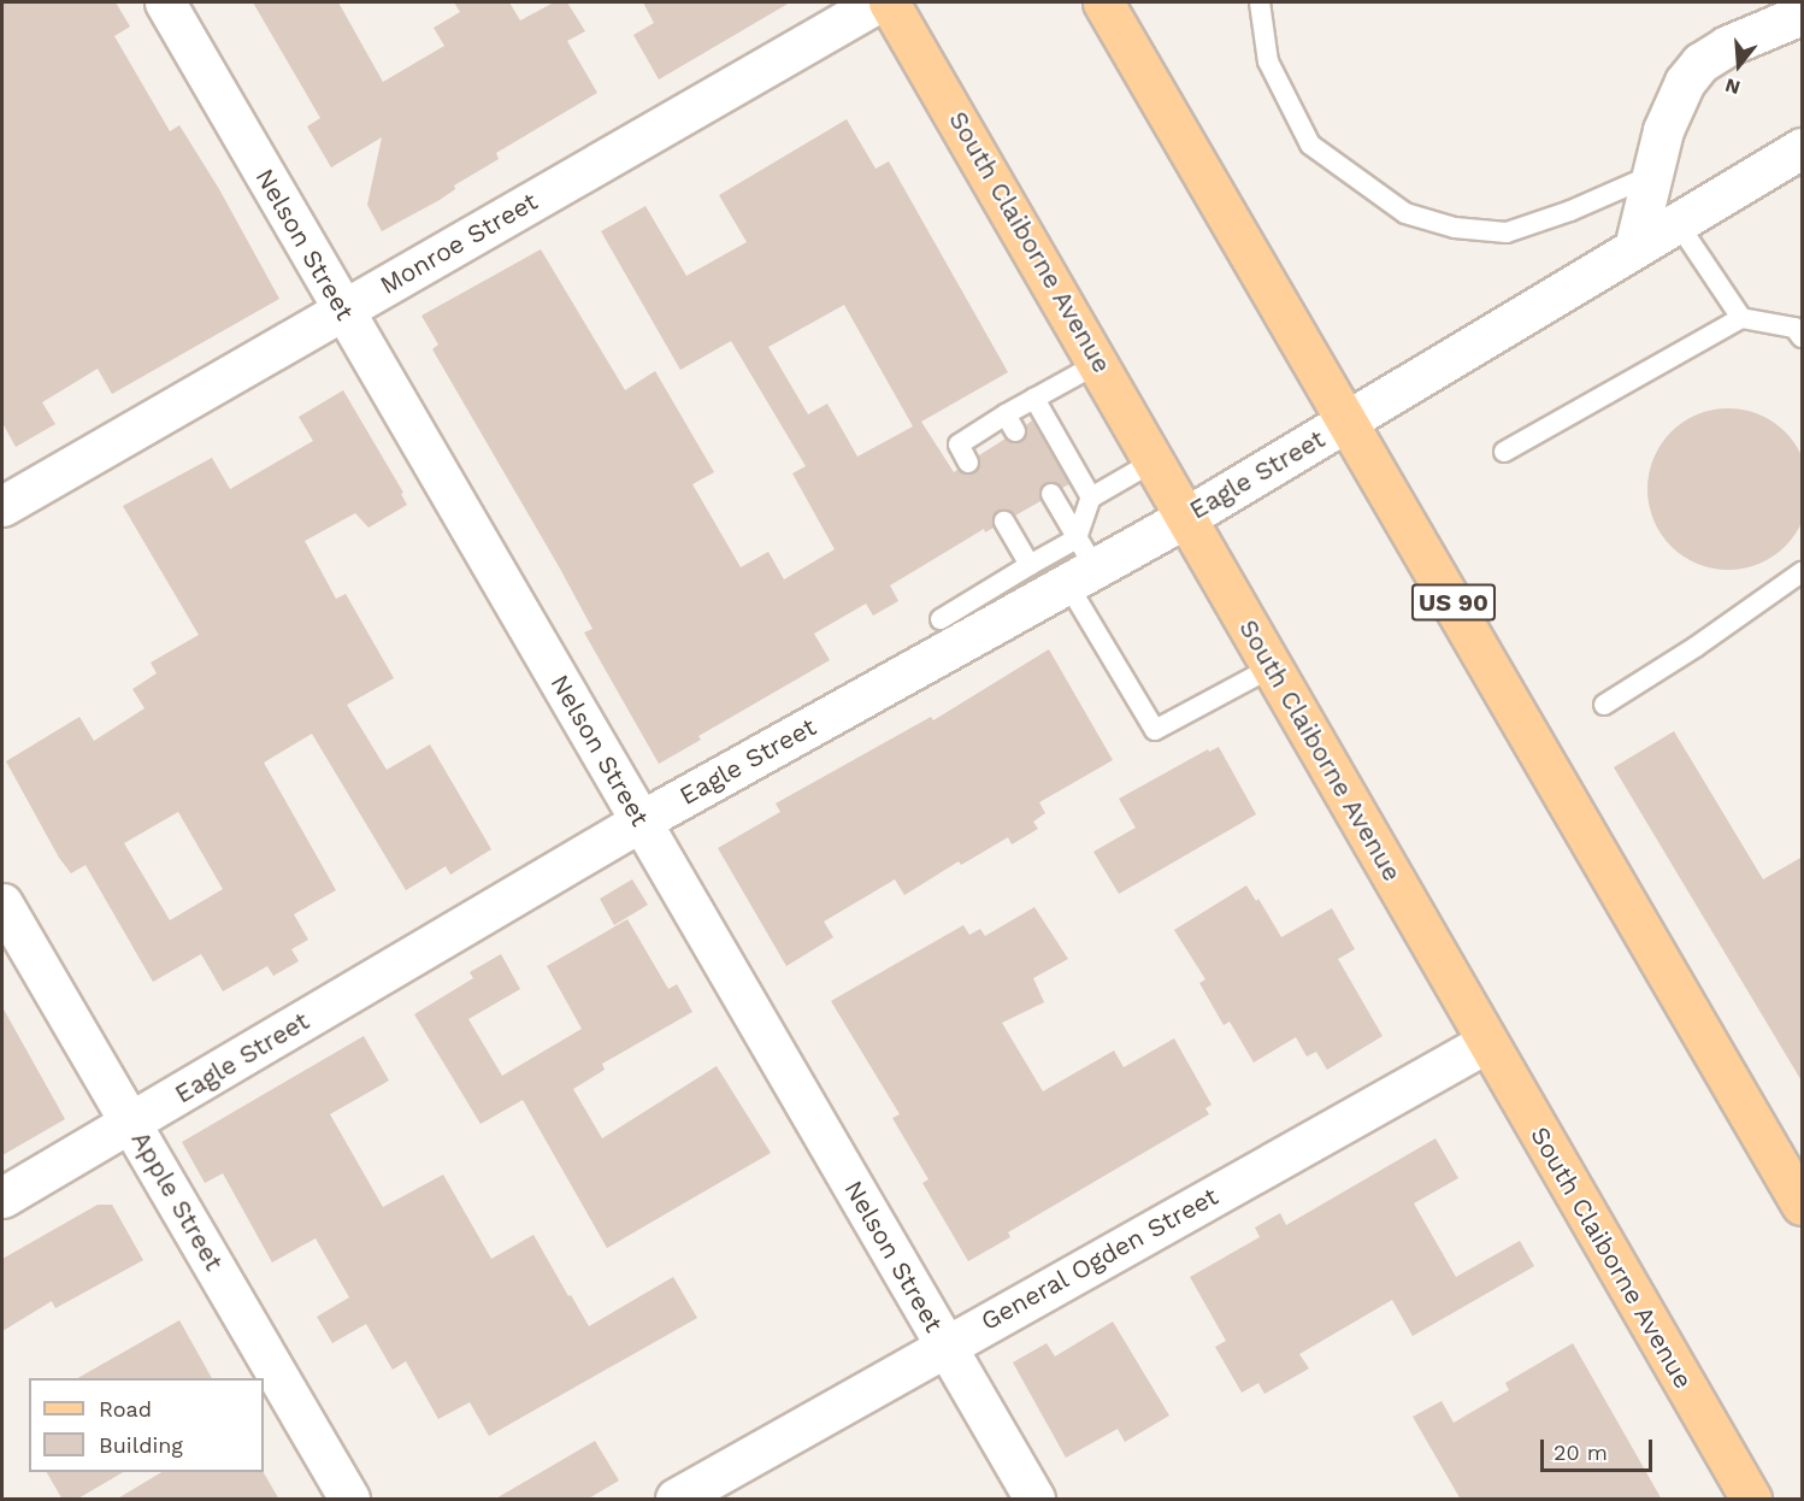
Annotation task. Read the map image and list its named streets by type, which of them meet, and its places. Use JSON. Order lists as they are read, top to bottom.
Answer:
{
  "streets": {
    "main road": ["South Claiborne Avenue", "US 90"],
    "street": [
      "Monroe Street",
      "Nelson Street",
      "Eagle Street",
      "Apple Street",
      "General Ogden Street"
    ]
  },
  "crossings": [
    ["South Claiborne Avenue", "Eagle Street"],
    ["South Claiborne Avenue", "General Ogden Street"],
    ["Monroe Street", "Nelson Street"],
    ["Nelson Street", "Eagle Street"],
    ["Nelson Street", "General Ogden Street"],
    ["Eagle Street", "US 90"],
    ["Eagle Street", "Apple Street"]
  ],
  "legend": ["Road", "Building"],
  "scale_bar": "20 m",
  "north": "bottom"
}
